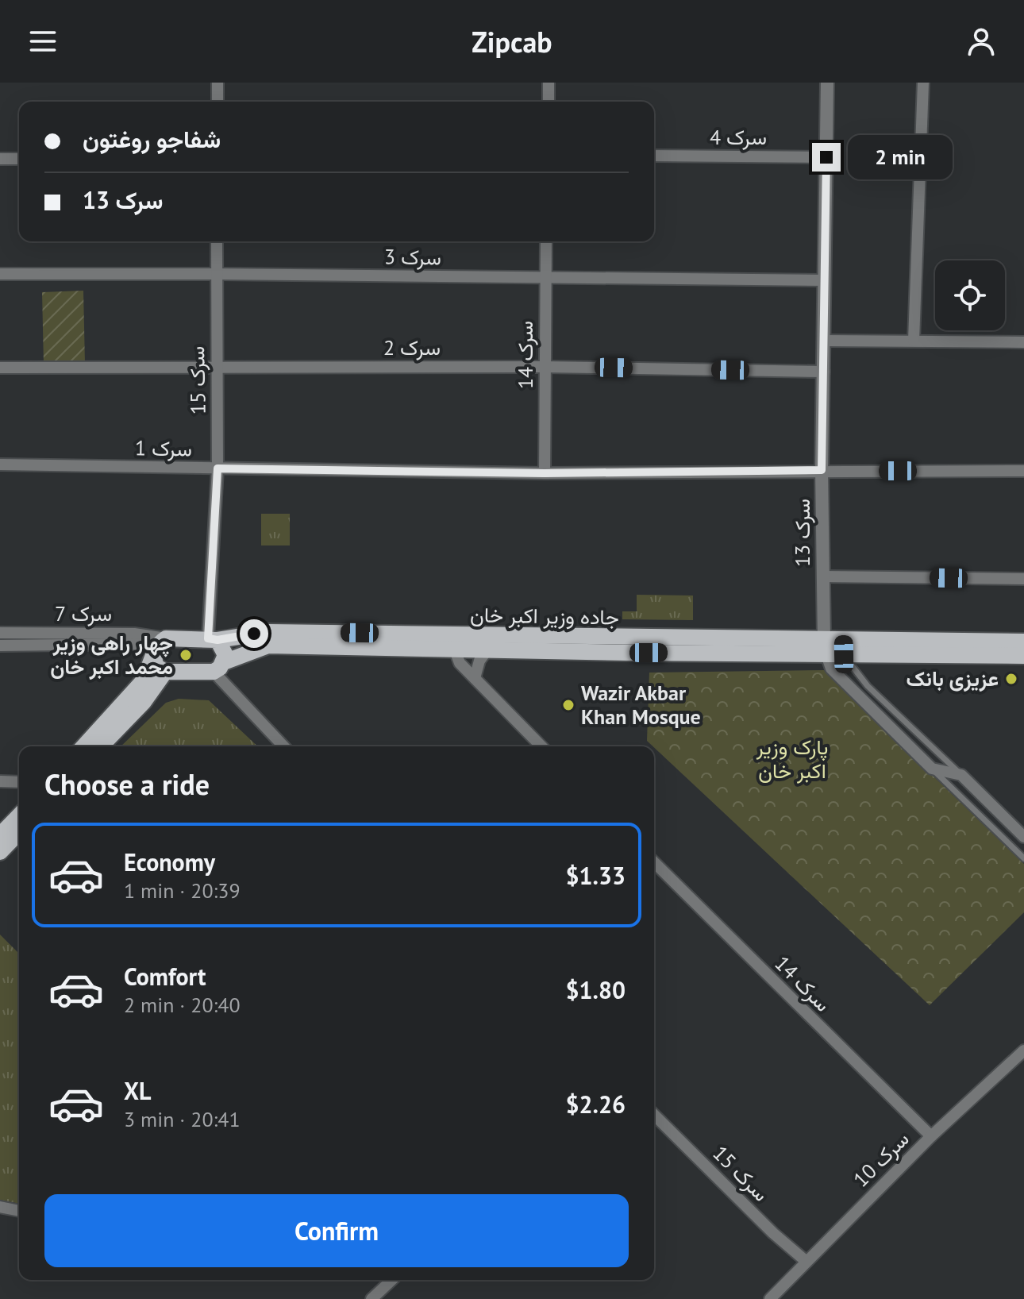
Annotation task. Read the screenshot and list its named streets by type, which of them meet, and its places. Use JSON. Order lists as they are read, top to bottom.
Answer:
{
  "streets": {
    "main road": ["جاده وزیر اکبر خان"],
    "street": [
      "سرک 4",
      "سرک 3",
      "سرک 2",
      "سرک 14",
      "سرک 15",
      "سرک 1",
      "سرک 13",
      "سرک 7",
      "سرک 10"
    ]
  },
  "crossings": [
    ["سرک 4", "سرک 13"],
    ["سرک 3", "سرک 14"],
    ["سرک 3", "سرک 15"],
    ["سرک 3", "سرک 13"],
    ["سرک 2", "سرک 14"],
    ["سرک 2", "سرک 15"],
    ["سرک 2", "سرک 13"],
    ["سرک 14", "سرک 1"],
    ["سرک 14", "سرک 10"],
    ["سرک 15", "سرک 1"],
    ["سرک 15", "جاده وزیر اکبر خان"],
    ["سرک 15", "سرک 10"],
    ["سرک 1", "سرک 13"],
    ["سرک 13", "جاده وزیر اکبر خان"],
    ["سرک 7", "جاده وزیر اکبر خان"]
  ],
  "parks": ["پارک وزیر اکبر خان"],
  "places": ["چهار راهی وزیر محمد اکبر خان", "عزیزی بانک", "Wazir Akbar Khan Mosque"],
  "page": {
    "header": "Zipcab",
    "banner": ["شفاجو روغتون", "سرک 13"],
    "bubble": "2 min",
    "heading": "Choose a ride",
    "list": [
      {
        "name": "Economy",
        "note": "1 min · 20:39",
        "value": "$1.33"
      },
      {
        "name": "Comfort",
        "note": "2 min · 20:40",
        "value": "$1.80"
      },
      {
        "name": "XL",
        "note": "3 min · 20:41",
        "value": "$2.26"
      }
    ],
    "buttons": "Confirm"
  }
}
